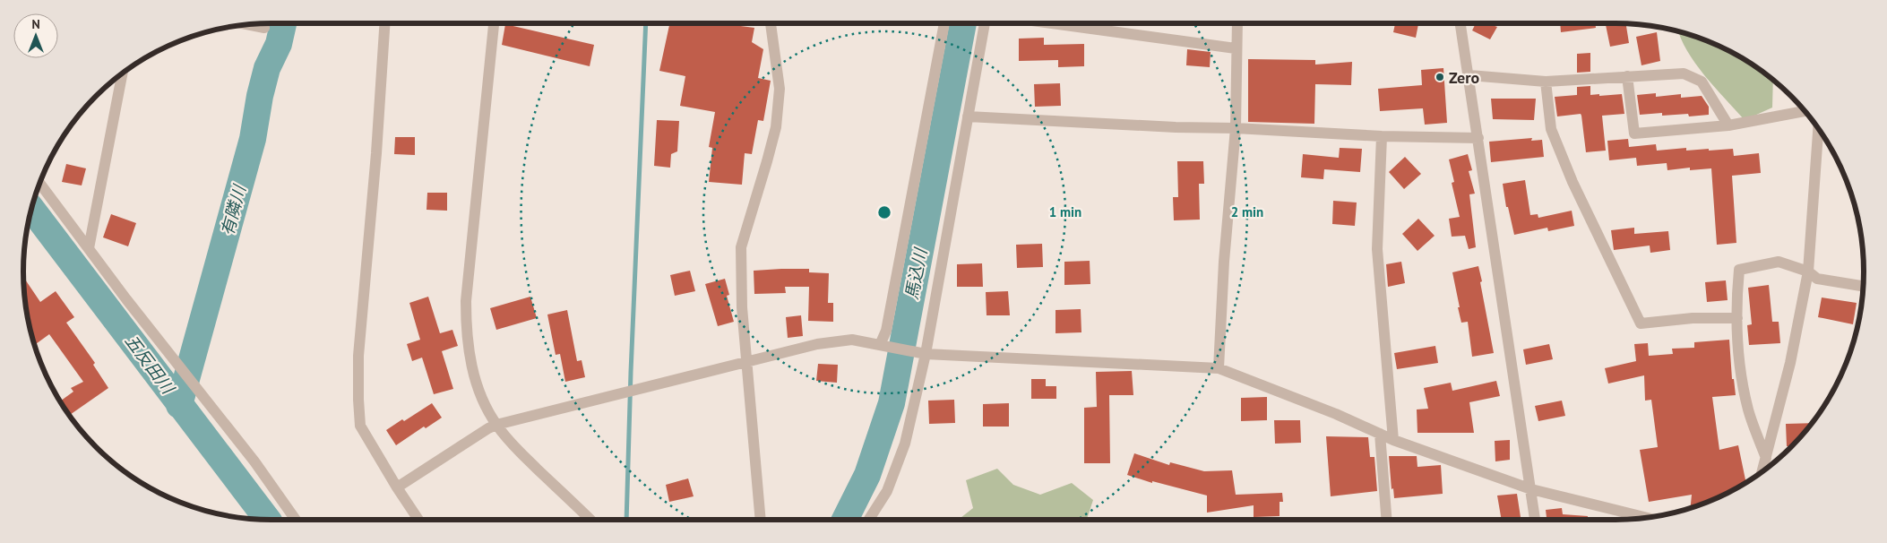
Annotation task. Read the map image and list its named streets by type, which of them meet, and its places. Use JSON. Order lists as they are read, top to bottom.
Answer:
{
  "water": ["有隣川", "馬込川", "五反田川"],
  "places": ["Zero"],
  "north": "top",
  "rings": ["1 min", "2 min"]
}
